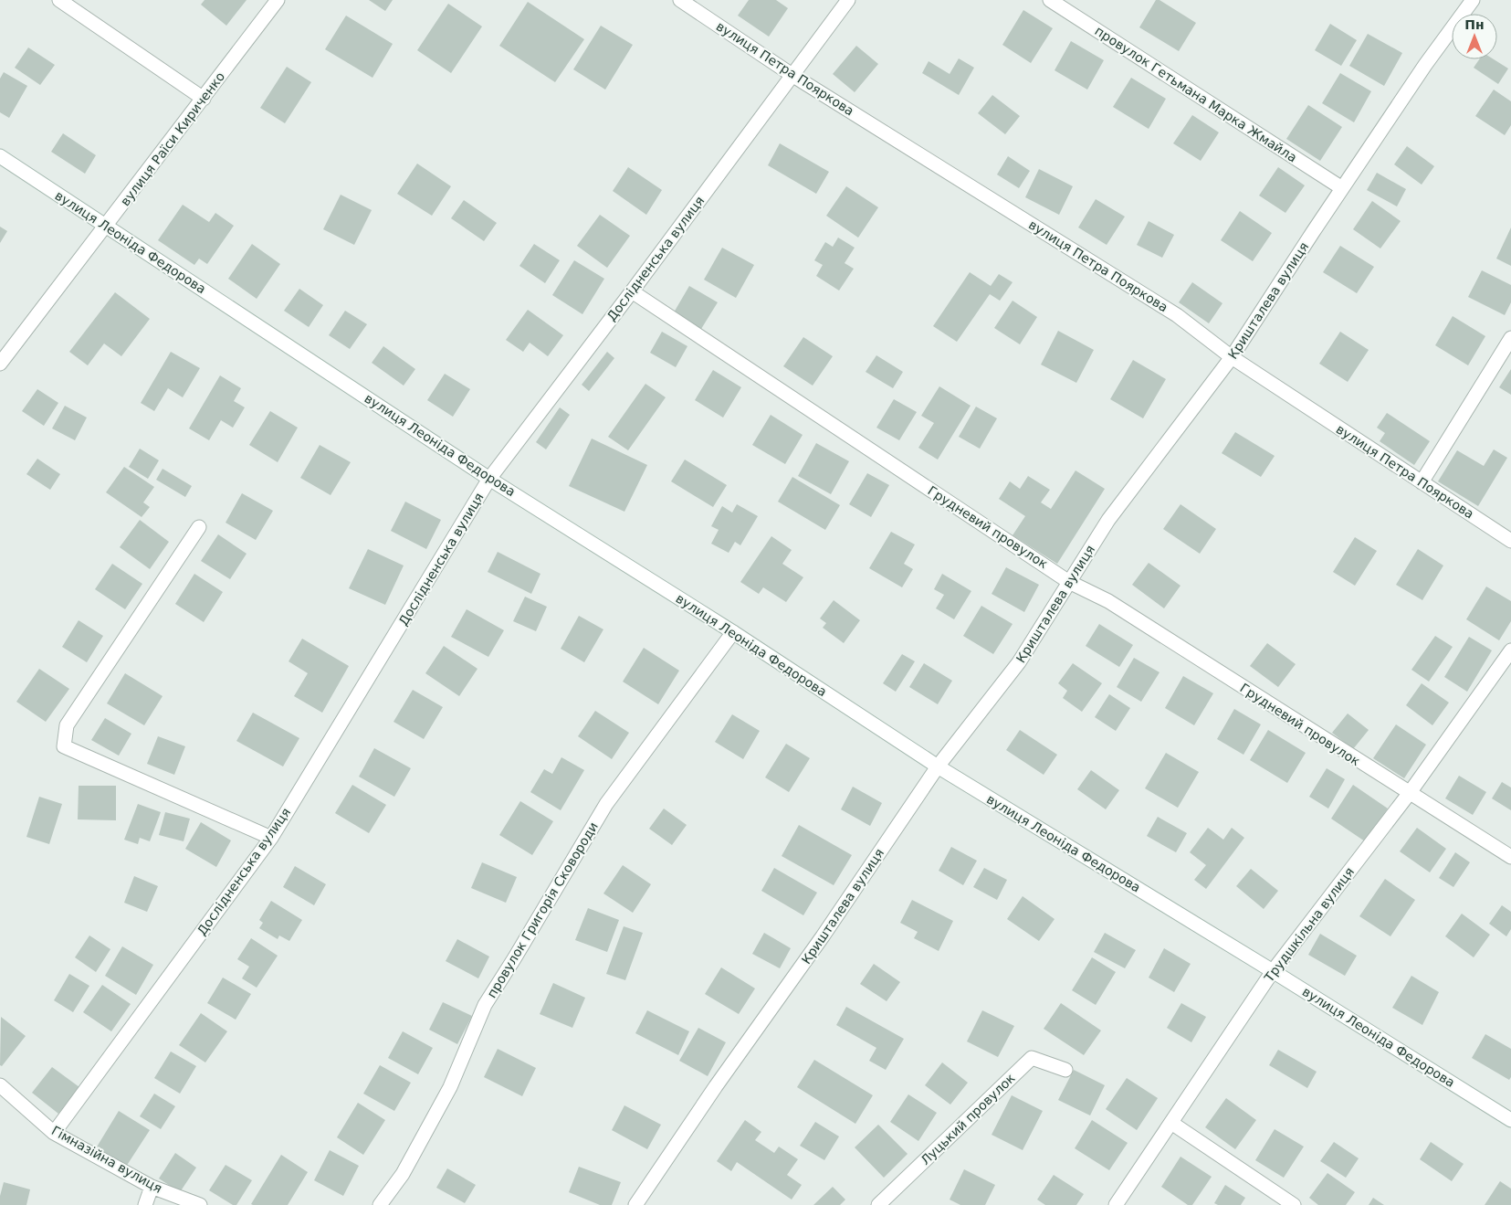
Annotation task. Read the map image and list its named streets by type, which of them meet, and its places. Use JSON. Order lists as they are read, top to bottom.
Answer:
{
  "streets": {
    "street": [
      "вулиця Петра Пояркова",
      "провулок Гетьмана Марка Жмайла",
      "вулиця Раїси Кириченко",
      "вулиця Леоніда Федорова",
      "Дослідненська вулиця",
      "Кришталева вулиця",
      "Грудневий провулок",
      "провулок Григорія Сковороди",
      "Трудшкільна вулиця",
      "Луцький провулок",
      "Гімназійна вулиця"
    ]
  },
  "crossings": [
    ["вулиця Петра Пояркова", "Дослідненська вулиця"],
    ["вулиця Петра Пояркова", "Кришталева вулиця"],
    ["провулок Гетьмана Марка Жмайла", "Кришталева вулиця"],
    ["вулиця Раїси Кириченко", "вулиця Леоніда Федорова"],
    ["вулиця Леоніда Федорова", "Дослідненська вулиця"],
    ["вулиця Леоніда Федорова", "Кришталева вулиця"],
    ["вулиця Леоніда Федорова", "провулок Григорія Сковороди"],
    ["вулиця Леоніда Федорова", "Трудшкільна вулиця"],
    ["Дослідненська вулиця", "Грудневий провулок"],
    ["Дослідненська вулиця", "Гімназійна вулиця"],
    ["Кришталева вулиця", "Грудневий провулок"],
    ["Грудневий провулок", "Трудшкільна вулиця"]
  ],
  "north": "top"
}
